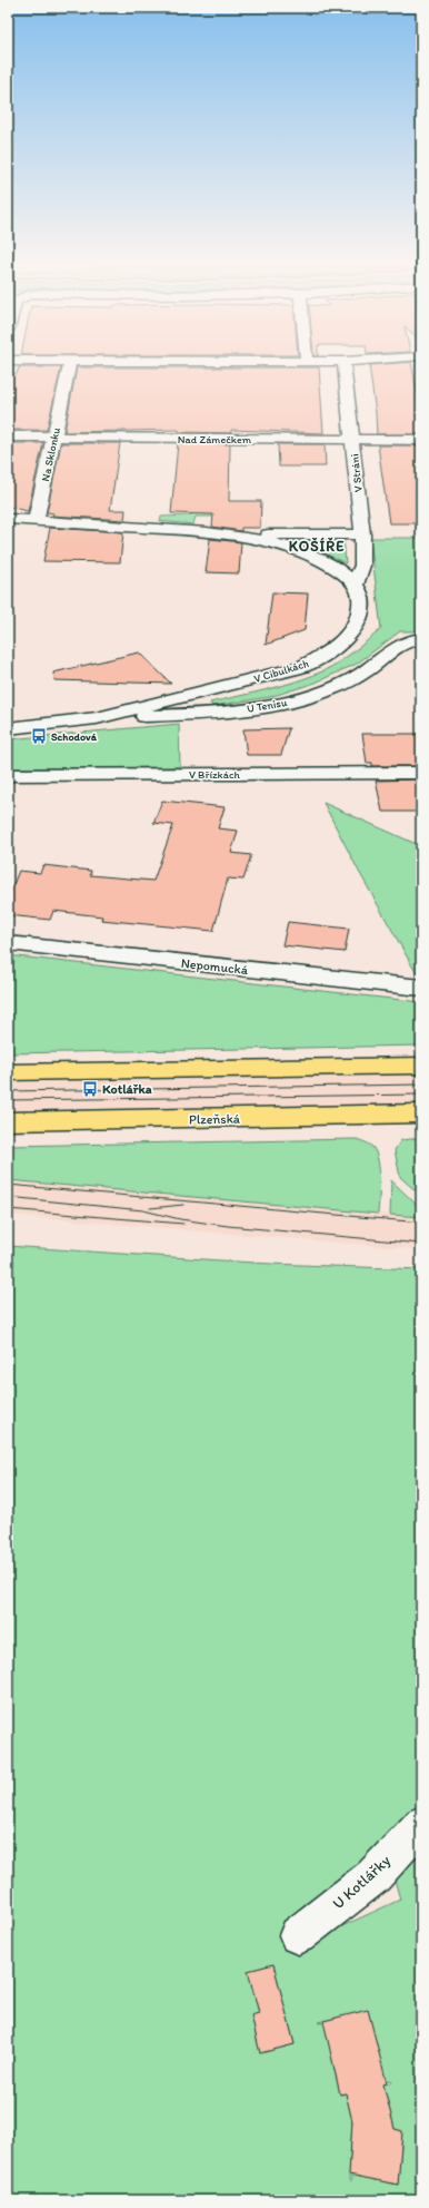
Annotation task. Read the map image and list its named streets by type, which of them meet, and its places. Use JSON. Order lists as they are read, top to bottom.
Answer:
{
  "streets": {
    "main road": ["Plzeňská"],
    "street": [
      "Nad Zámečkem",
      "Na Sklonku",
      "V Stráni",
      "V Cibulkách",
      "U Tenisu",
      "V Břízkách",
      "Nepomucká",
      "U Kotlářky"
    ]
  },
  "crossings": [
    ["Nad Zámečkem", "Na Sklonku"],
    ["Nad Zámečkem", "V Stráni"],
    ["V Stráni", "V Cibulkách"],
    ["V Cibulkách", "U Tenisu"]
  ],
  "districts": ["KOŠÍŘE"],
  "places": {
    "bus stop": ["Schodová", "Kotlářka"]
  }
}
